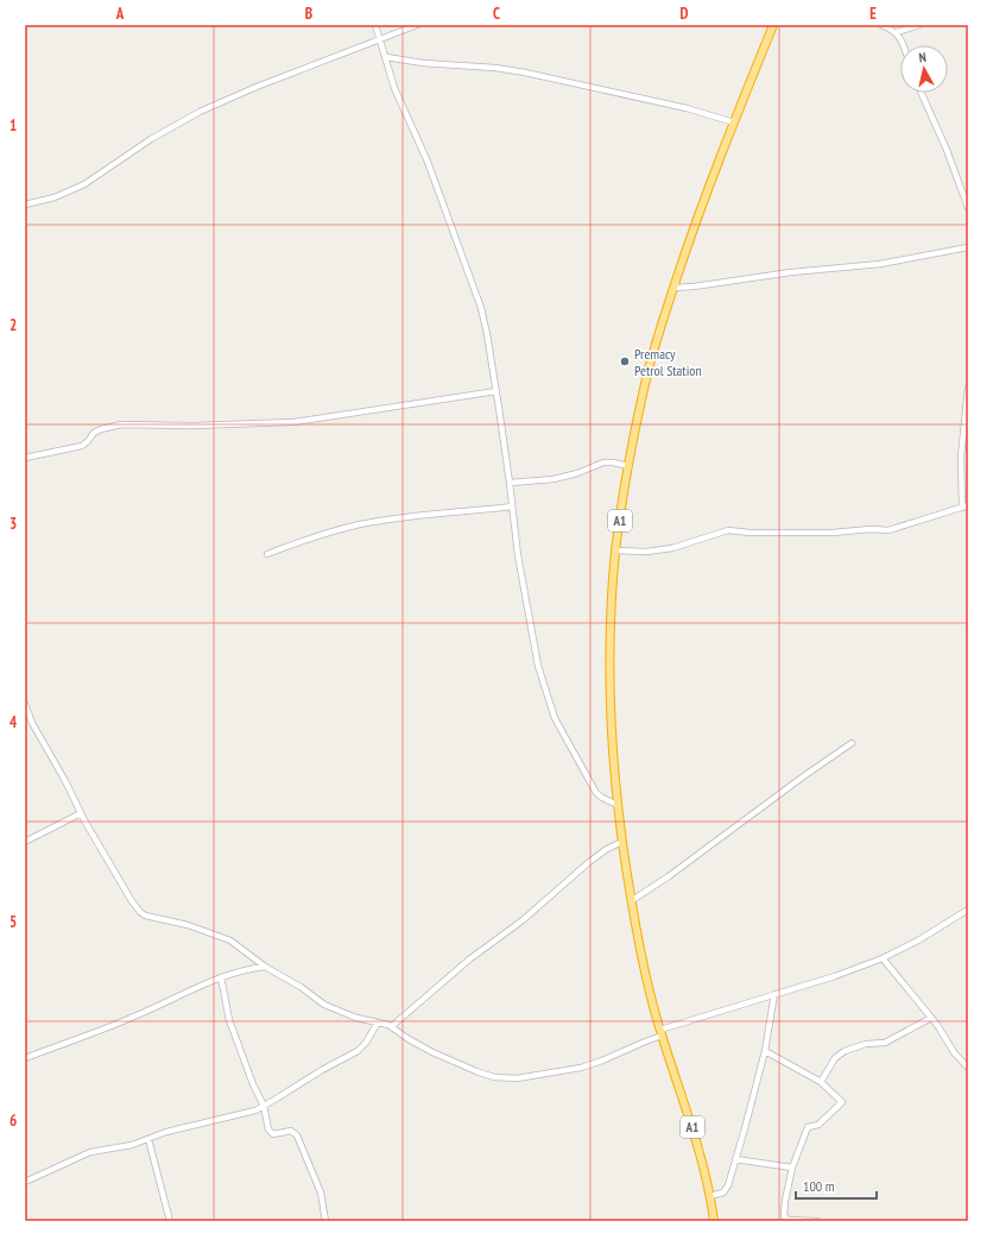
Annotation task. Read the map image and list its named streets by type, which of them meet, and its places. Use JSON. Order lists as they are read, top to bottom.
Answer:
{
  "streets": {
    "highway": ["A1"]
  },
  "places": ["Premacy Petrol Station"],
  "scale_bar": "100 m",
  "north": "top",
  "grid": {
    "columns": [
      "A",
      "B",
      "C",
      "D",
      "E"
    ],
    "rows": [
      "1",
      "2",
      "3",
      "4",
      "5",
      "6"
    ]
  }
}
